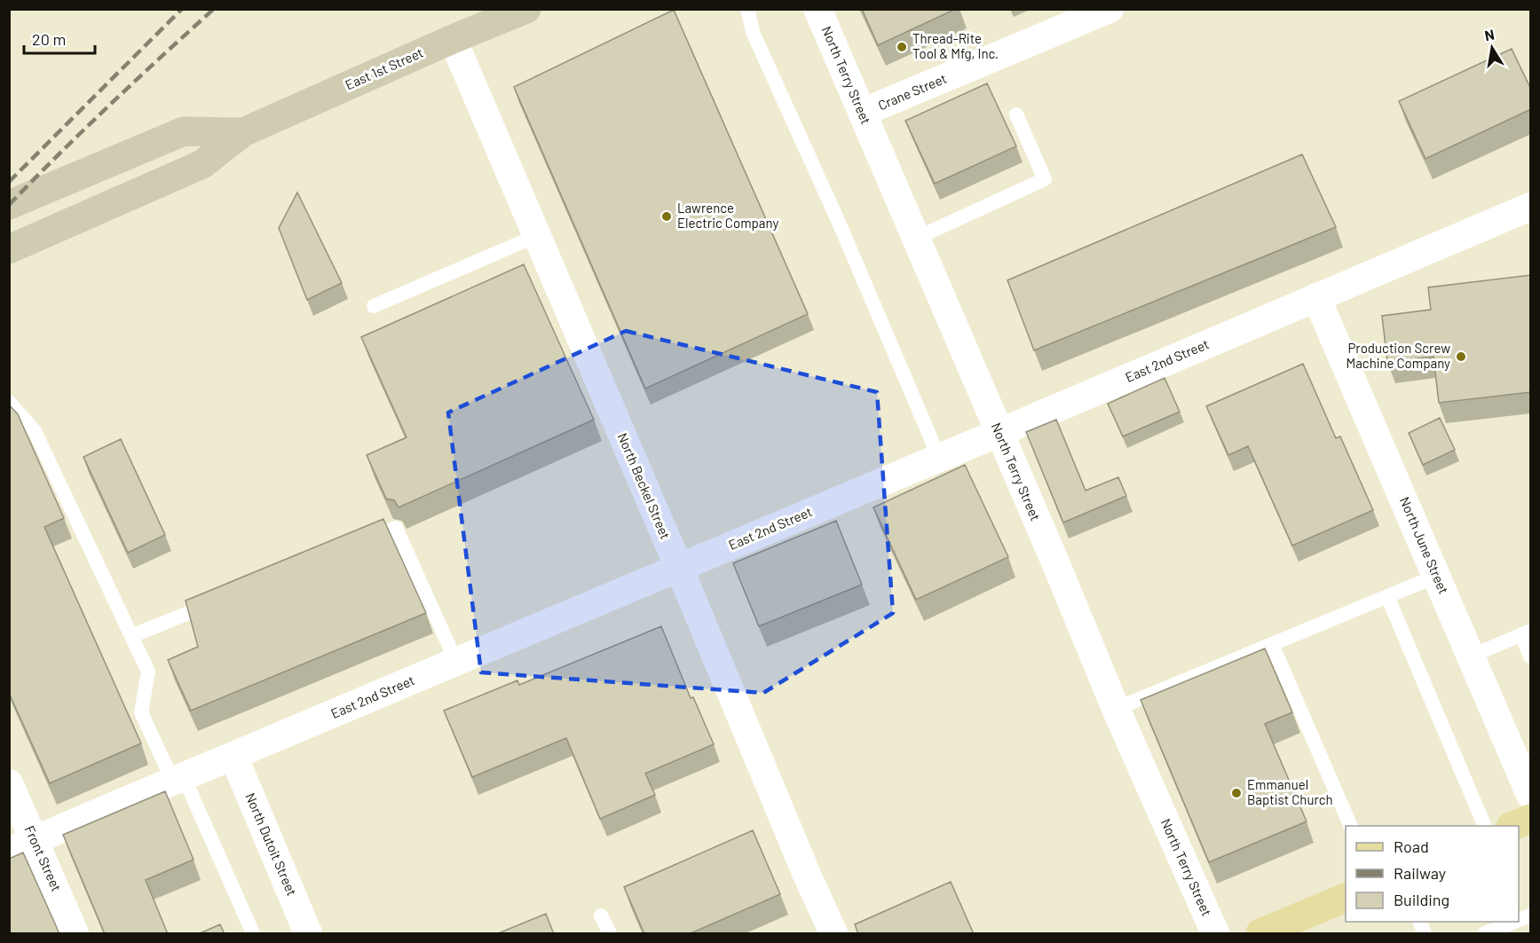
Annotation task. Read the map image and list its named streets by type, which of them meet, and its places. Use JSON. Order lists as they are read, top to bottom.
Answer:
{
  "streets": {
    "main road": ["East 1st Street"],
    "street": [
      "North Terry Street",
      "Crane Street",
      "East 2nd Street",
      "North Beckel Street",
      "North June Street",
      "North Dutoit Street",
      "Front Street"
    ]
  },
  "crossings": [
    ["East 1st Street", "North Beckel Street"],
    ["North Terry Street", "Crane Street"],
    ["North Terry Street", "East 2nd Street"],
    ["East 2nd Street", "North Beckel Street"],
    ["East 2nd Street", "North June Street"],
    ["East 2nd Street", "North Dutoit Street"],
    ["East 2nd Street", "Front Street"]
  ],
  "places": [
    "Thread-Rite Tool & Mfg, Inc.",
    "Lawrence Electric Company",
    "Production Screw Machine Company",
    "Emmanuel Baptist Church"
  ],
  "legend": ["Road", "Railway", "Building"],
  "scale_bar": "20 m",
  "north": "top"
}
